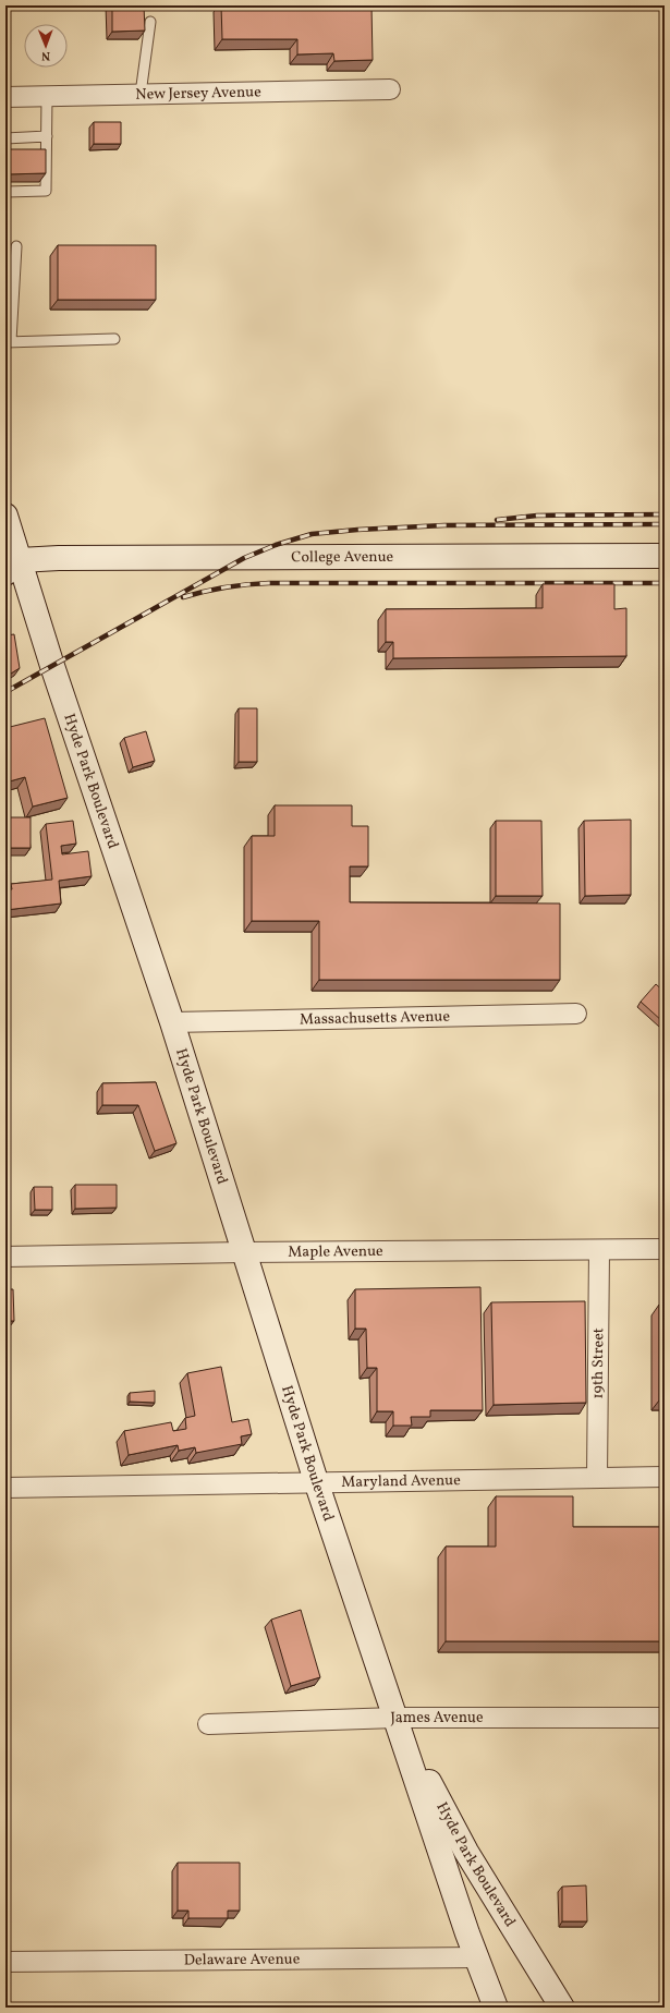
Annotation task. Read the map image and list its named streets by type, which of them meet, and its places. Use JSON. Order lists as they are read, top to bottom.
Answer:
{
  "streets": {
    "main road": ["College Avenue", "Hyde Park Boulevard"],
    "street": [
      "New Jersey Avenue",
      "Massachusetts Avenue",
      "Maple Avenue",
      "19th Street",
      "Maryland Avenue",
      "James Avenue",
      "Delaware Avenue"
    ]
  },
  "crossings": [
    ["College Avenue", "Hyde Park Boulevard"],
    ["Hyde Park Boulevard", "Massachusetts Avenue"],
    ["Hyde Park Boulevard", "Maple Avenue"],
    ["Hyde Park Boulevard", "Maryland Avenue"],
    ["Hyde Park Boulevard", "James Avenue"],
    ["Hyde Park Boulevard", "Delaware Avenue"],
    ["Maple Avenue", "19th Street"],
    ["19th Street", "Maryland Avenue"]
  ],
  "north": "bottom"
}
